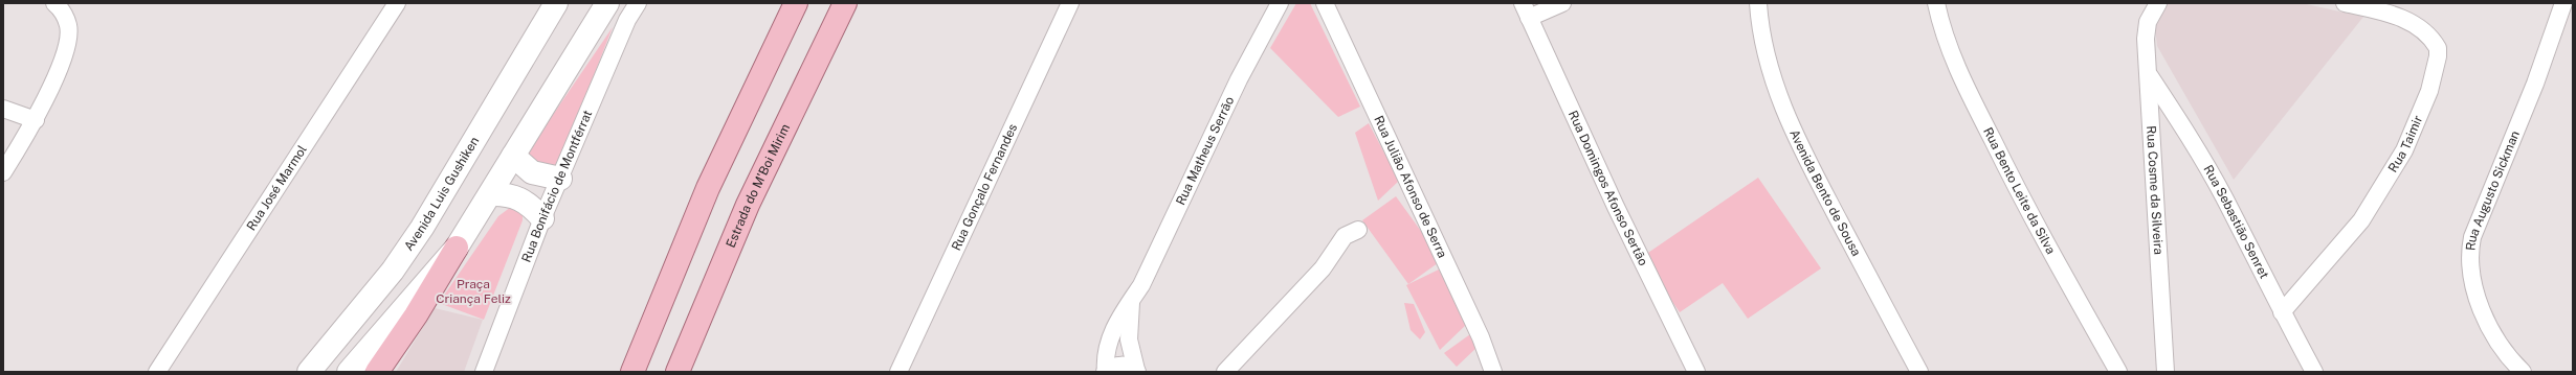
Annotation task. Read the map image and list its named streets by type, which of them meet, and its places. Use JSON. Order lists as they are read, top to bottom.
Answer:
{
  "streets": {
    "main road": ["Estrada do M'Boi Mirim", "Avenida Luis Gushiken"],
    "street": [
      "Rua Taimir",
      "Rua Matheus Serrão",
      "Rua Bonifácio de Montférrat",
      "Rua José Marmol",
      "Rua Julião Afonso de Serra",
      "Rua Gonçalo Fernandes",
      "Rua Domingos Afonso Sertão",
      "Rua Cosme da Silveira",
      "Rua Augusto Sickman",
      "Rua Bento Leite da Silva",
      "Avenida Bento de Sousa",
      "Rua Sebastião Senret"
    ]
  },
  "crossings": [
    ["Rua Taimir", "Rua Sebastião Senret"],
    ["Rua Cosme da Silveira", "Rua Sebastião Senret"]
  ],
  "parks": ["Praça Criança Feliz"]
}
